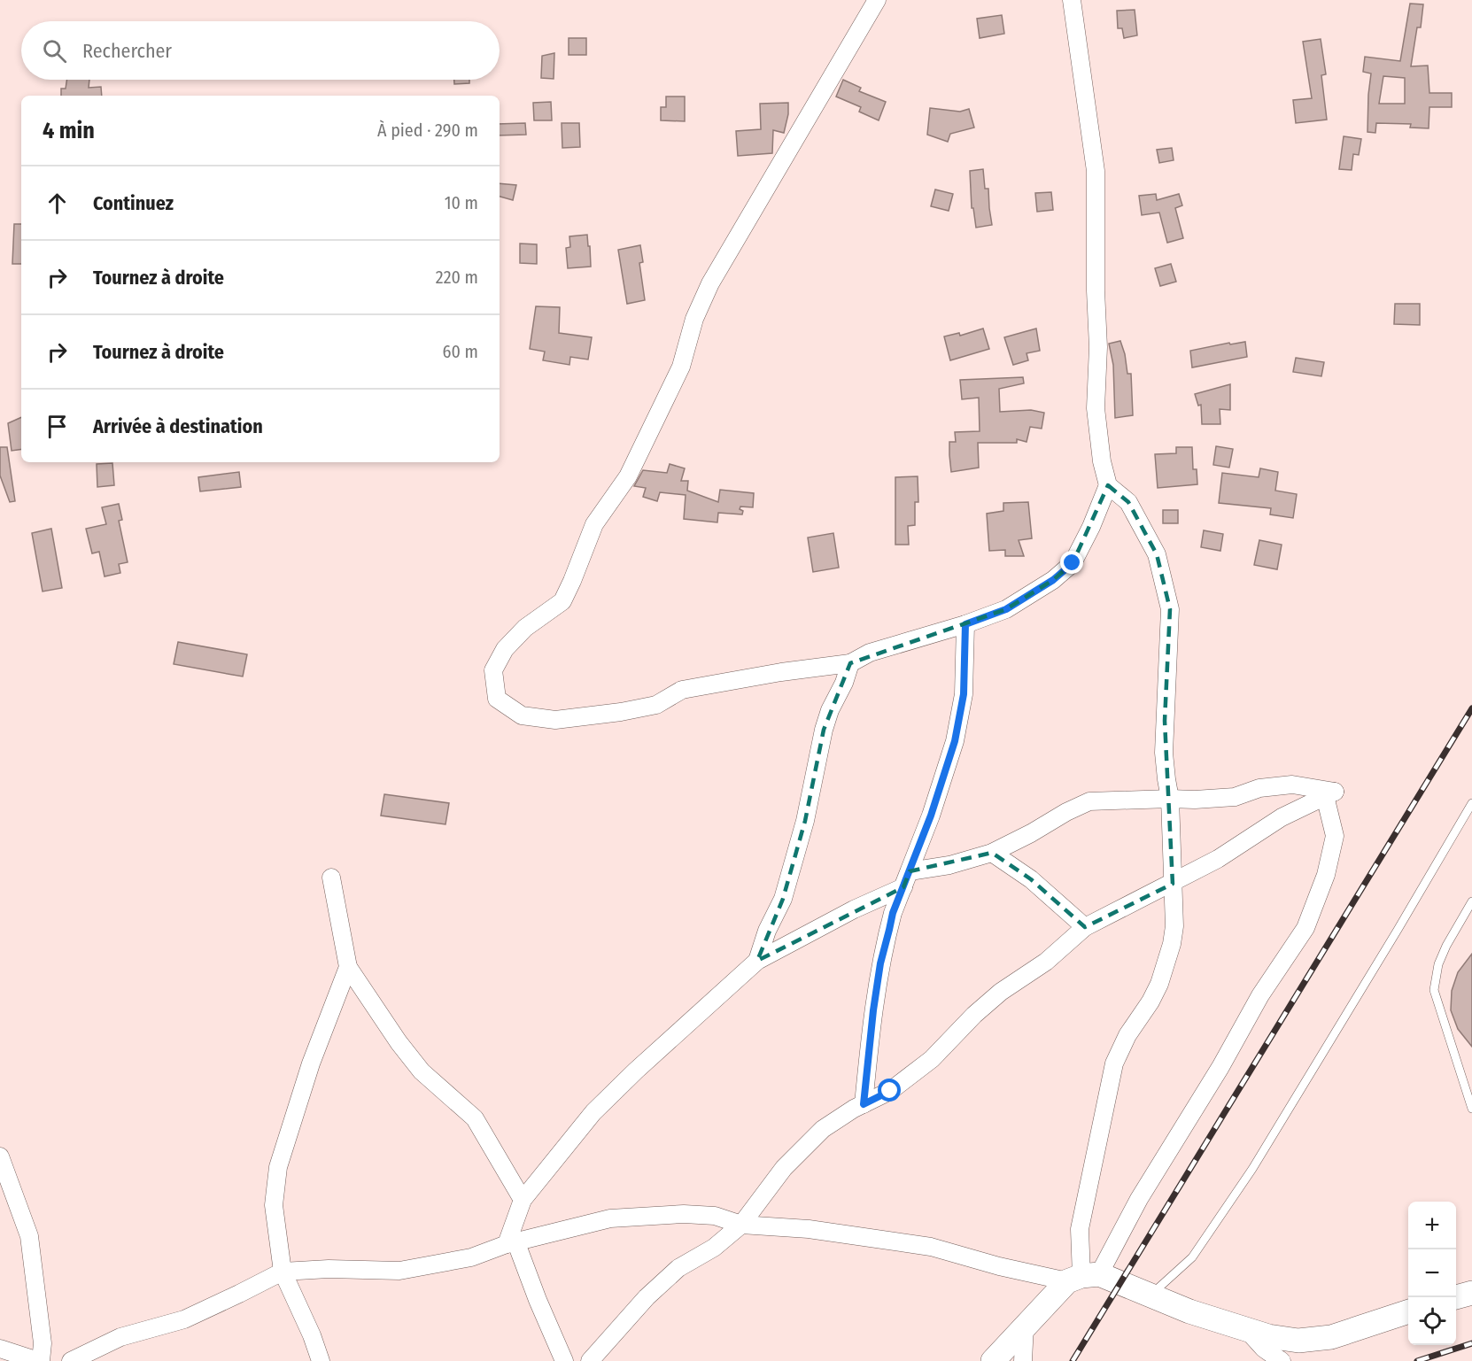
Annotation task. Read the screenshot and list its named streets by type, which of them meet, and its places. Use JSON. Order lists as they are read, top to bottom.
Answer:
{
  "page": {
    "search": "Rechercher",
    "heading": ["4 min", "À pied · 290 m"],
    "list": [
      ["Continuez", "10 m"],
      ["Tournez à droite", "220 m"],
      ["Tournez à droite", "60 m"],
      "Arrivée à destination"
    ],
    "map_buttons": ["+", "−"]
  }
}
